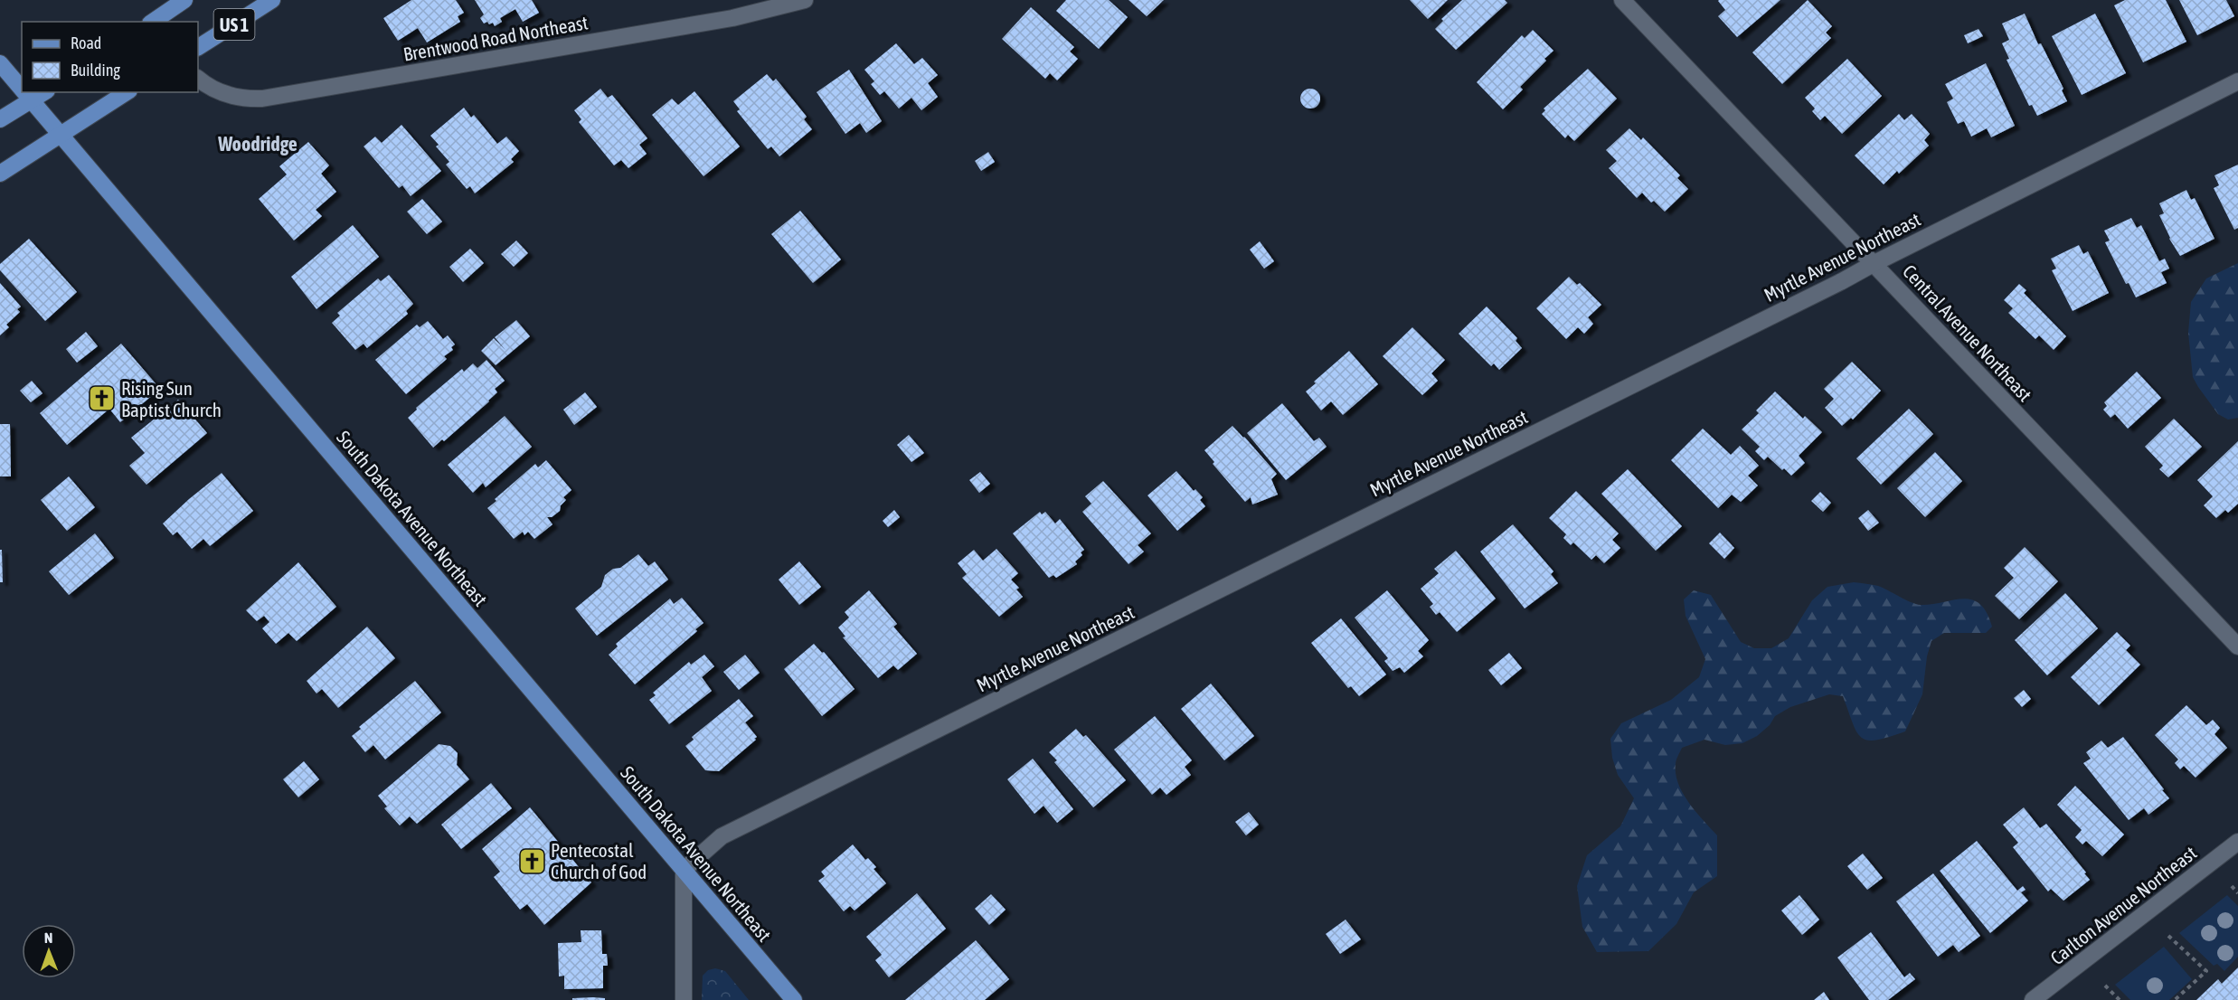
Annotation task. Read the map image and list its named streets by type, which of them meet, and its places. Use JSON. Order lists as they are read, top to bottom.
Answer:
{
  "streets": {
    "main road": ["US 1", "South Dakota Avenue Northeast"],
    "street": [
      "Brentwood Road Northeast",
      "Myrtle Avenue Northeast",
      "Central Avenue Northeast",
      "Carlton Avenue Northeast"
    ]
  },
  "crossings": [
    ["Myrtle Avenue Northeast", "Central Avenue Northeast"],
    ["Myrtle Avenue Northeast", "South Dakota Avenue Northeast"]
  ],
  "districts": ["Woodridge"],
  "places": {
    "church": ["Rising Sun Baptist Church", "Pentecostal Church of God"]
  },
  "legend": ["Road", "Building"],
  "north": "top"
}
